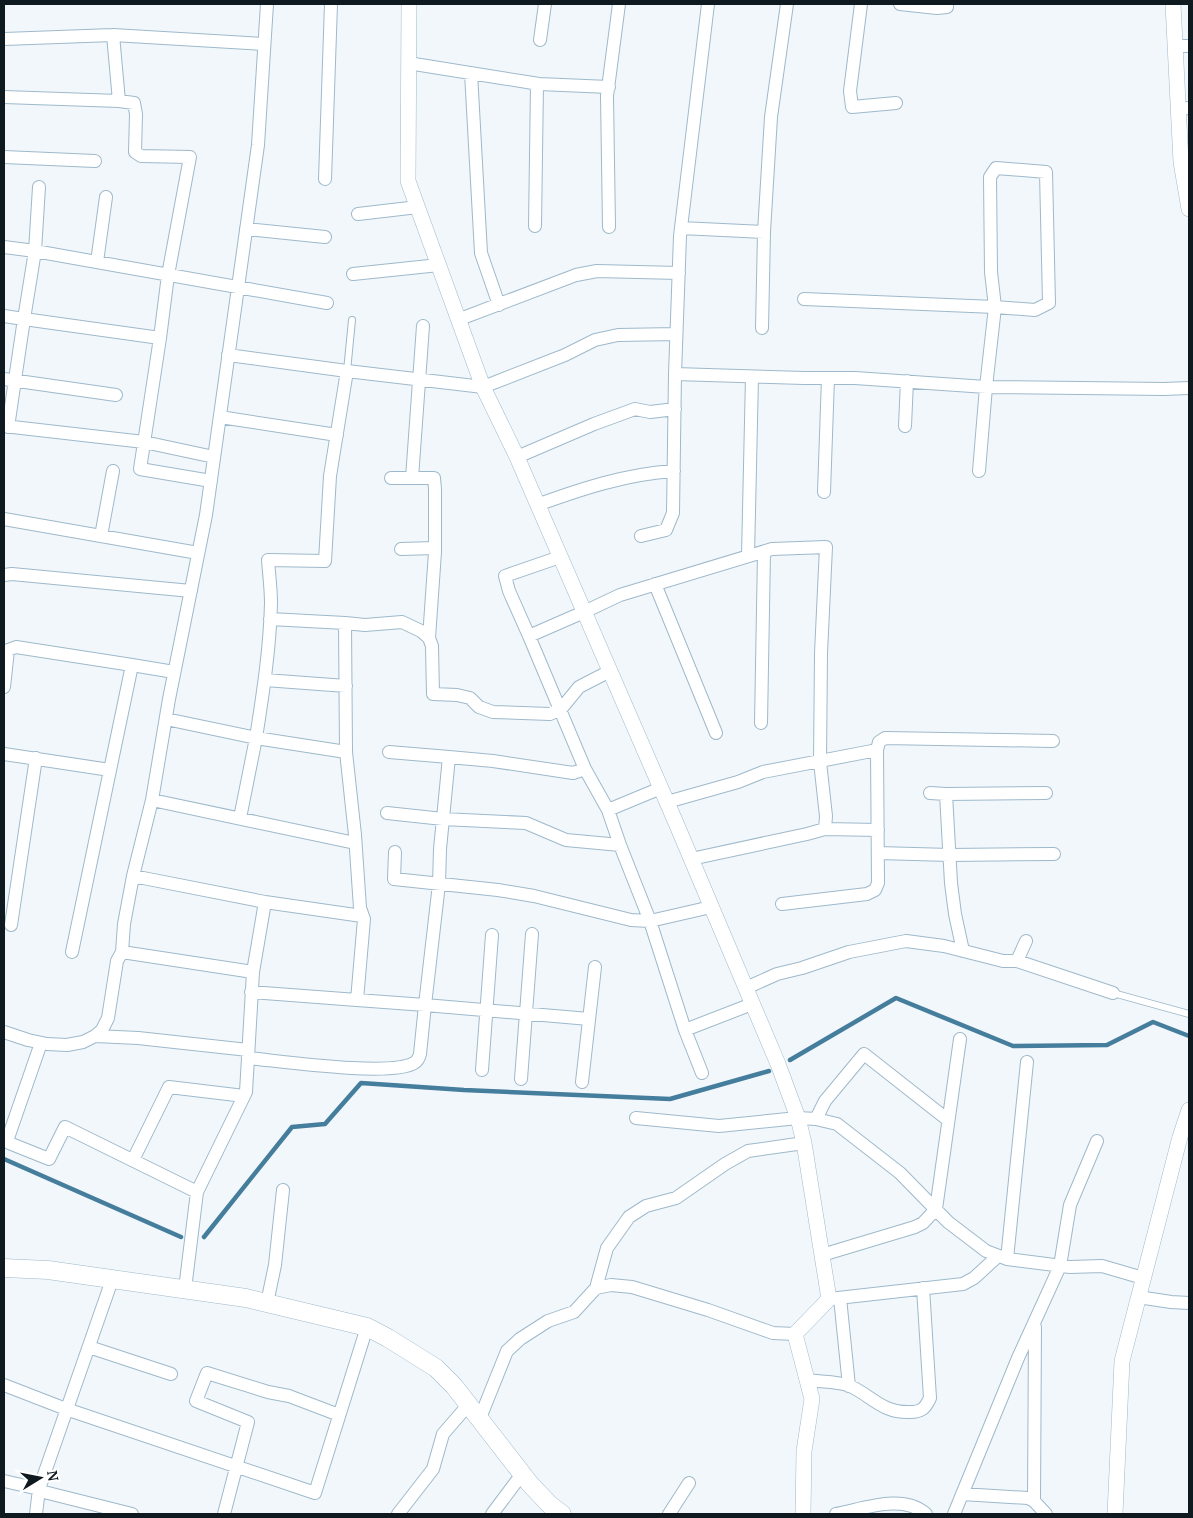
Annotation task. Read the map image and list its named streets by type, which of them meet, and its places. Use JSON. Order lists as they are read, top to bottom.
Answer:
{
  "north": "right"
}
